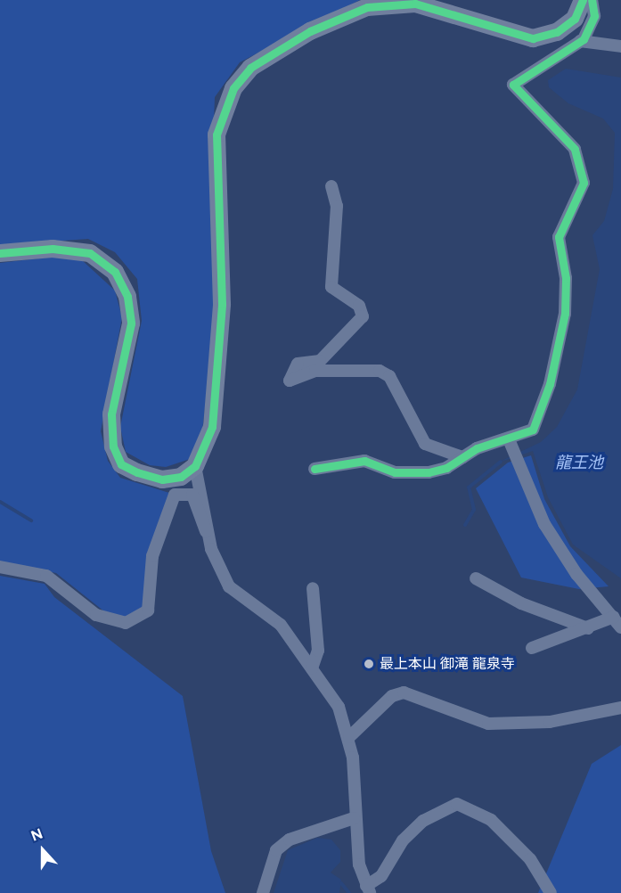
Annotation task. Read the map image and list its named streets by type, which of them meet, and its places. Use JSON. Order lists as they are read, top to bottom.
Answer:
{
  "water": ["龍王池"],
  "places": ["最上本山 御滝 龍泉寺"],
  "north": "top"
}
